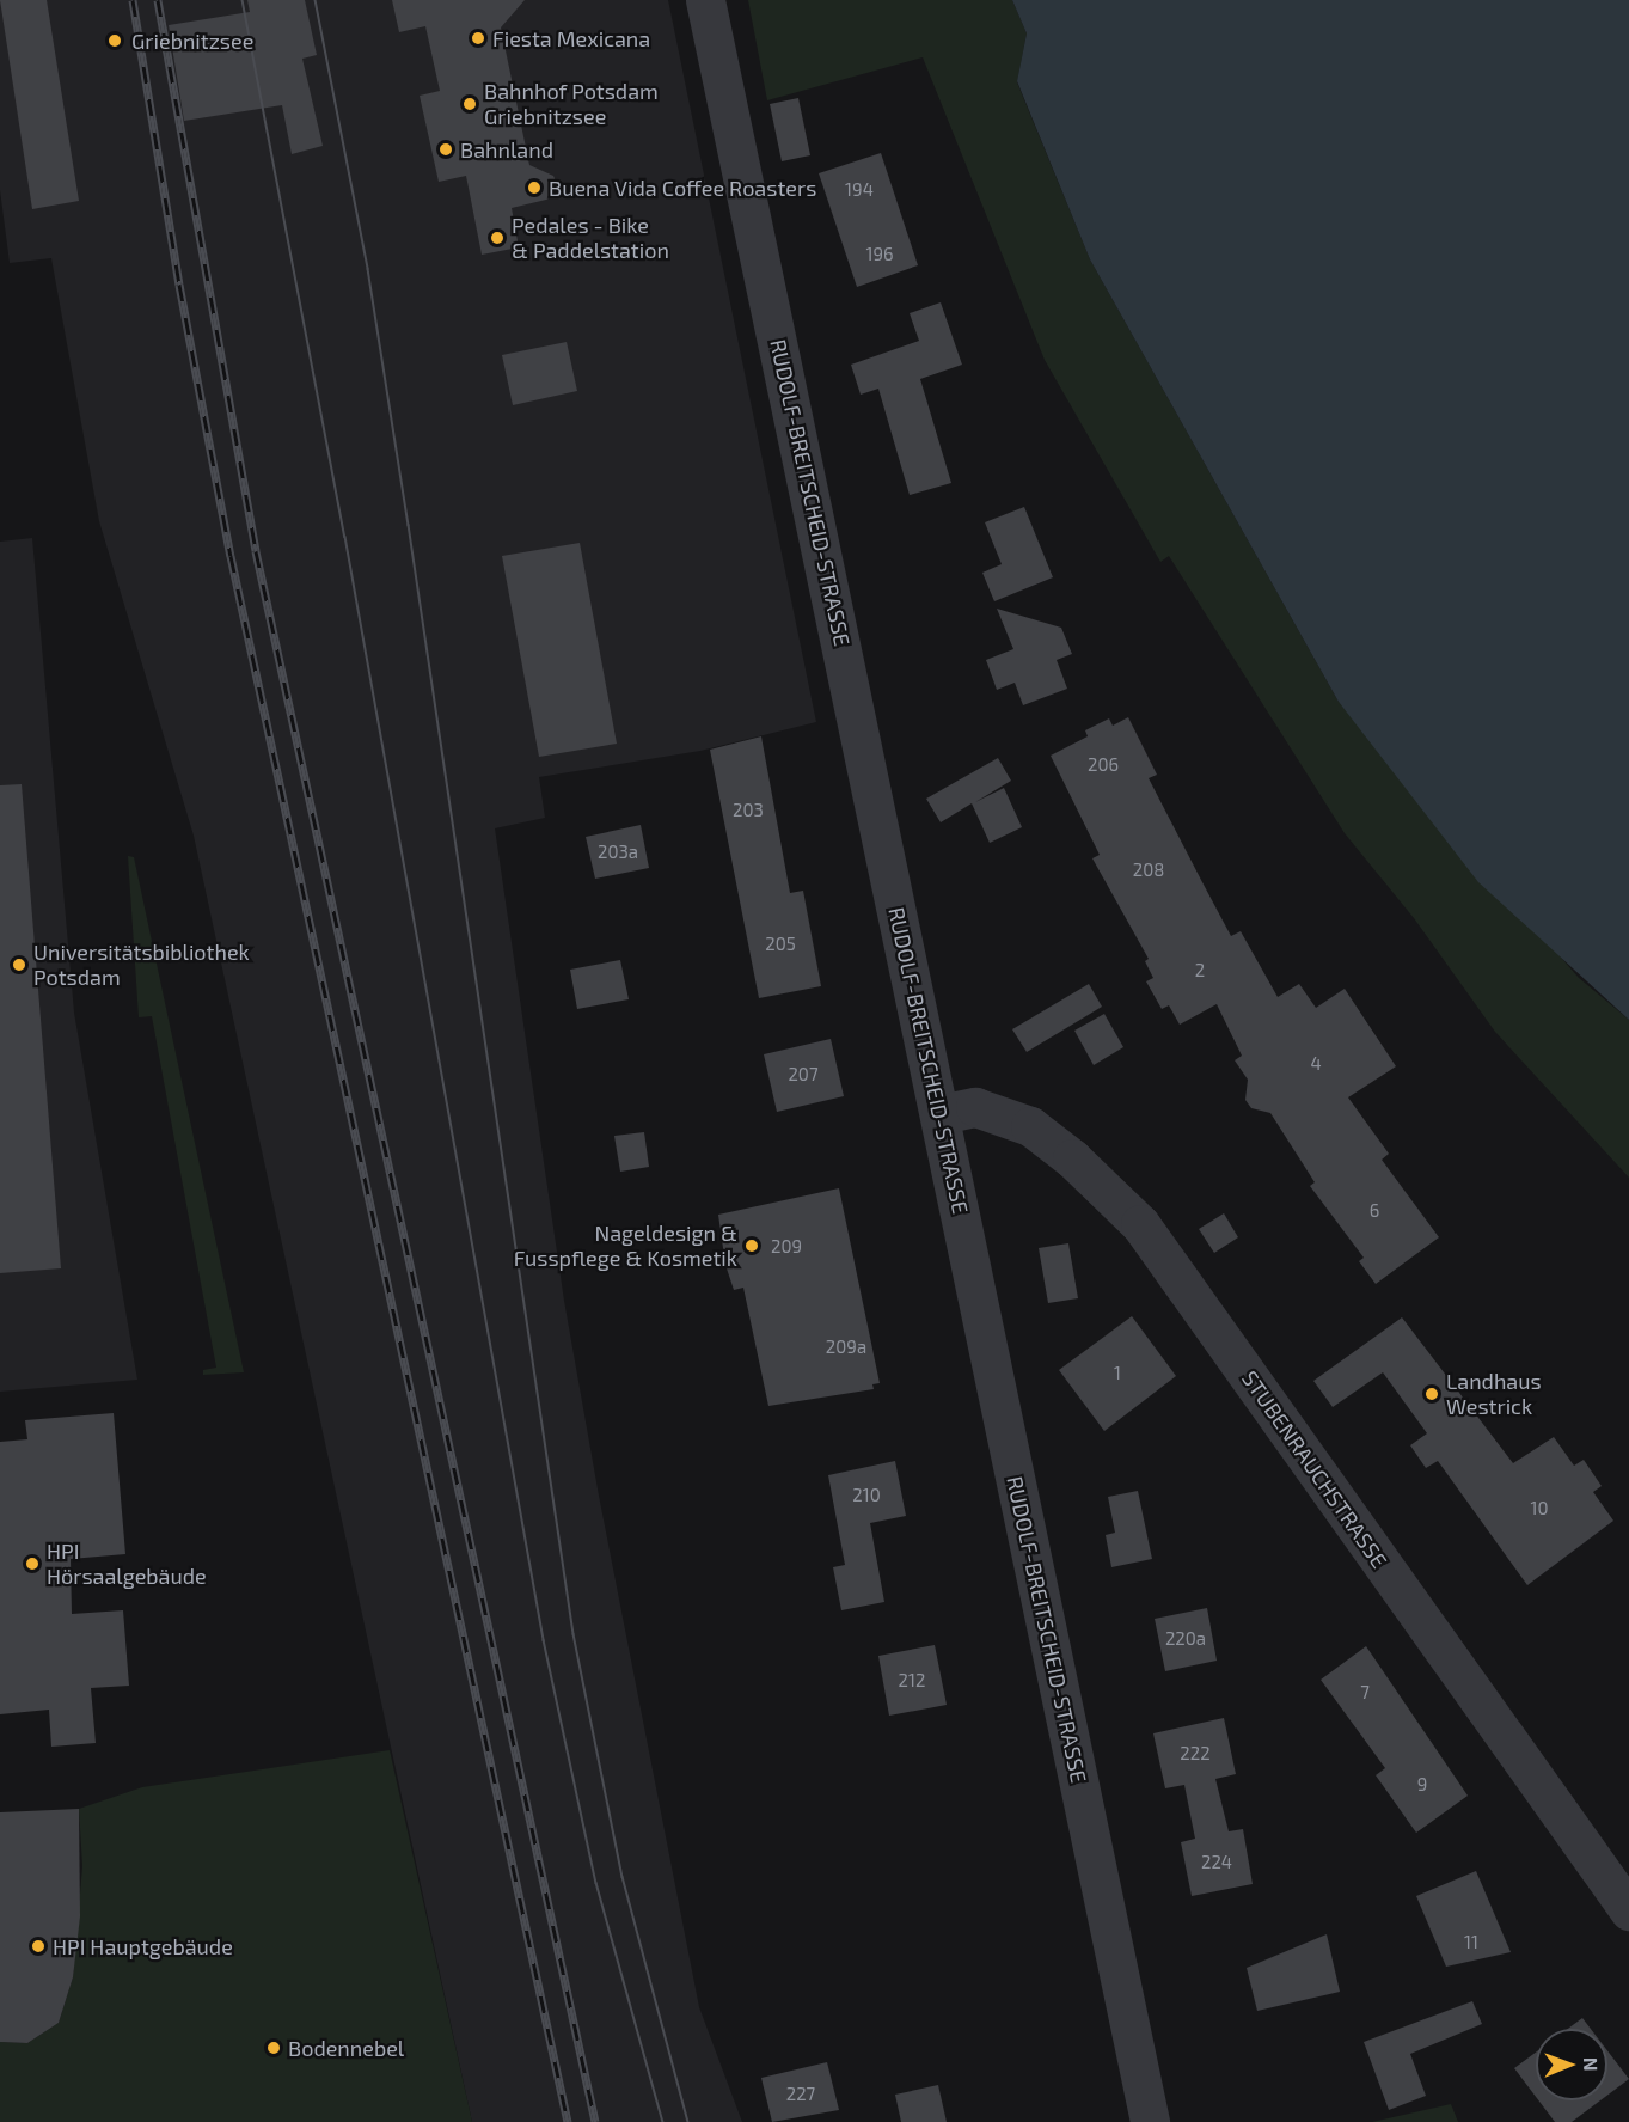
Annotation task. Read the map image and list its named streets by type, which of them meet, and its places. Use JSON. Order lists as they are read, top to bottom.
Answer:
{
  "streets": {
    "street": ["RUDOLF-BREITSCHEID-STRASSE", "STUBENRAUCHSTRASSE"]
  },
  "crossings": [
    ["RUDOLF-BREITSCHEID-STRASSE", "STUBENRAUCHSTRASSE"]
  ],
  "places": [
    "Fiesta Mexicana",
    "Griebnitzsee",
    "Bahnhof Potsdam Griebnitzsee",
    "Bahnland",
    "Buena Vida Coffee Roasters",
    "Pedales - Bike & Paddelstation",
    "Universitätsbibliothek Potsdam",
    "Nageldesign & Fusspflege & Kosmetik",
    "Landhaus Westrick",
    "HPI Hörsaalgebäude",
    "HPI Hauptgebäude",
    "Bodennebel"
  ],
  "house_numbers": [
    "194",
    "196",
    "206",
    "203",
    "203a",
    "208",
    "205",
    "2",
    "4",
    "207",
    "6",
    "209",
    "209a",
    "1",
    "210",
    "10",
    "220a",
    "212",
    "7",
    "222",
    "9",
    "224",
    "11",
    "227"
  ],
  "north": "right"
}
